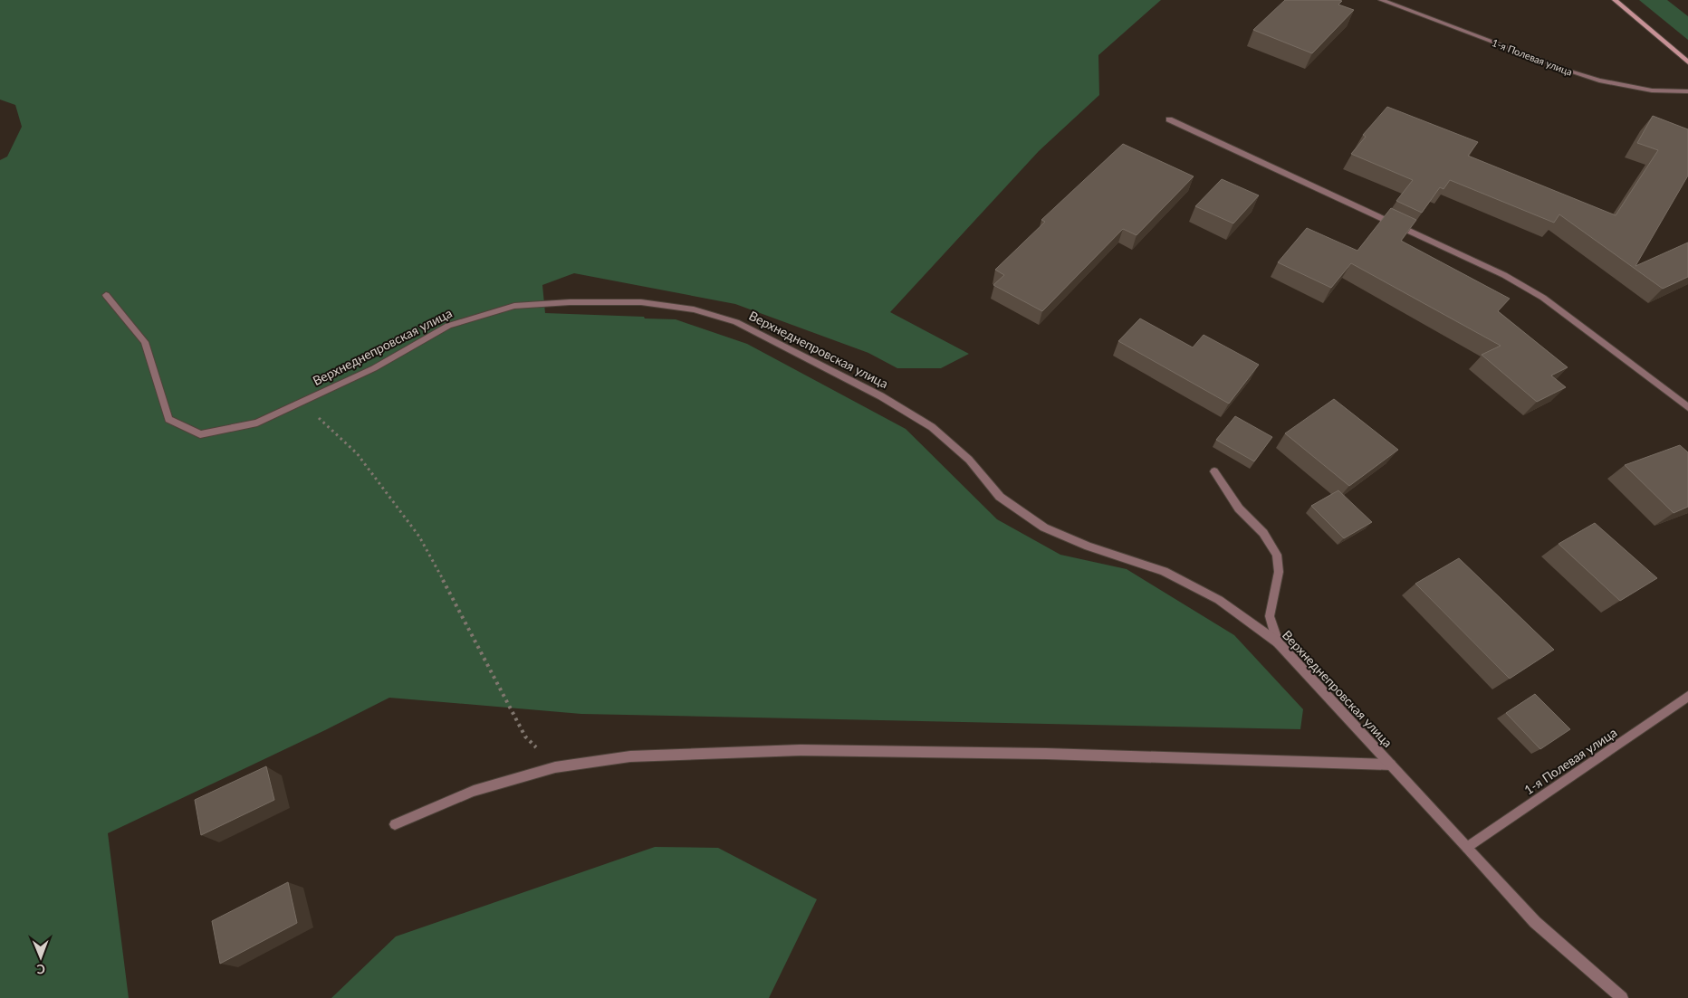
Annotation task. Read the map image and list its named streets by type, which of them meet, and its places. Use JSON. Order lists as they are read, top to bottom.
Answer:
{
  "streets": {
    "street": ["1-я Полевая улица", "Верхнеднепровская улица"]
  },
  "crossings": [
    ["1-я Полевая улица", "Верхнеднепровская улица"]
  ],
  "north": "bottom"
}
